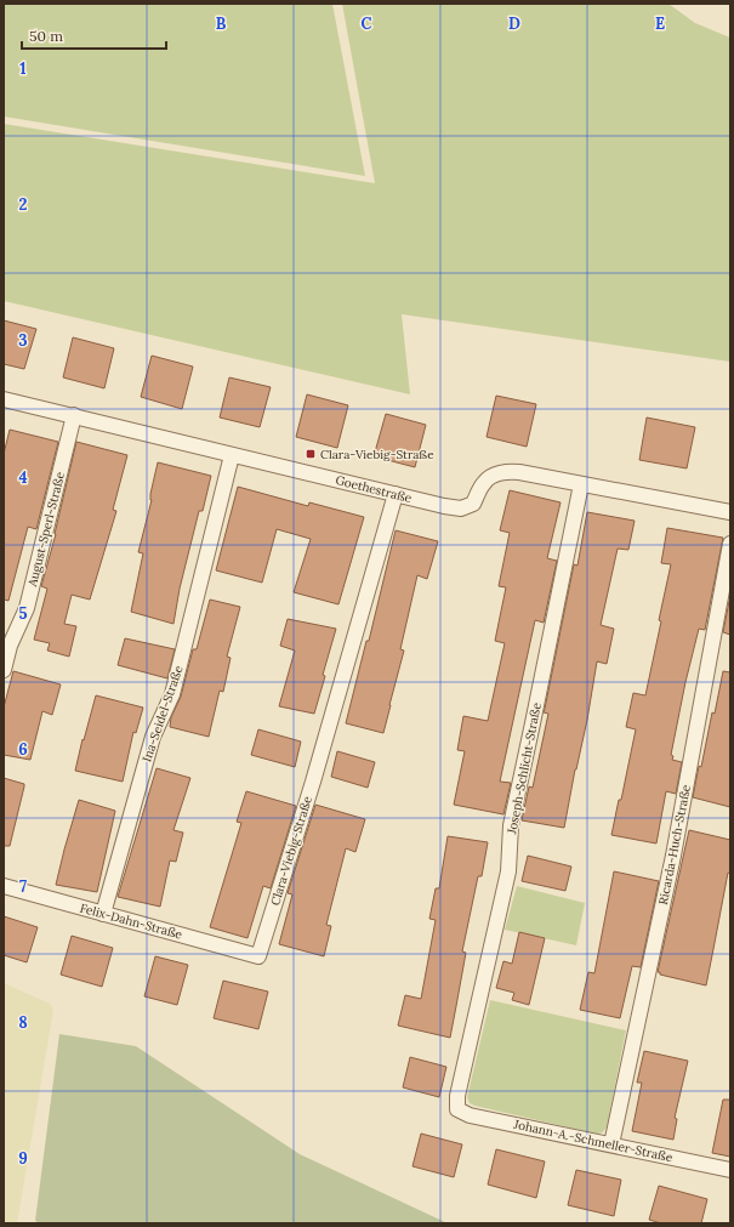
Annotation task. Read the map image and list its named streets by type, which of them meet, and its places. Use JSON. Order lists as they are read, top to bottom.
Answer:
{
  "streets": {
    "street": [
      "Goethestraße",
      "August-Sperl-Straße",
      "Ina-Seidel-Straße",
      "Joseph-Schlicht-Straße",
      "Ricarda-Huch-Straße",
      "Clara-Viebig-Straße",
      "Felix-Dahn-Straße",
      "Johann-A.-Schmeller-Straße"
    ]
  },
  "crossings": [
    ["Goethestraße", "August-Sperl-Straße"],
    ["Goethestraße", "Ina-Seidel-Straße"],
    ["Goethestraße", "Joseph-Schlicht-Straße"],
    ["Goethestraße", "Clara-Viebig-Straße"],
    ["Ina-Seidel-Straße", "Felix-Dahn-Straße"],
    ["Joseph-Schlicht-Straße", "Johann-A.-Schmeller-Straße"],
    ["Ricarda-Huch-Straße", "Johann-A.-Schmeller-Straße"],
    ["Clara-Viebig-Straße", "Felix-Dahn-Straße"]
  ],
  "places": {
    "transit": ["Clara-Viebig-Straße"]
  },
  "scale_bar": "50 m",
  "grid": {
    "columns": [
      "B",
      "C",
      "D",
      "E"
    ],
    "rows": [
      "1",
      "2",
      "3",
      "4",
      "5",
      "6",
      "7",
      "8",
      "9"
    ]
  }
}
